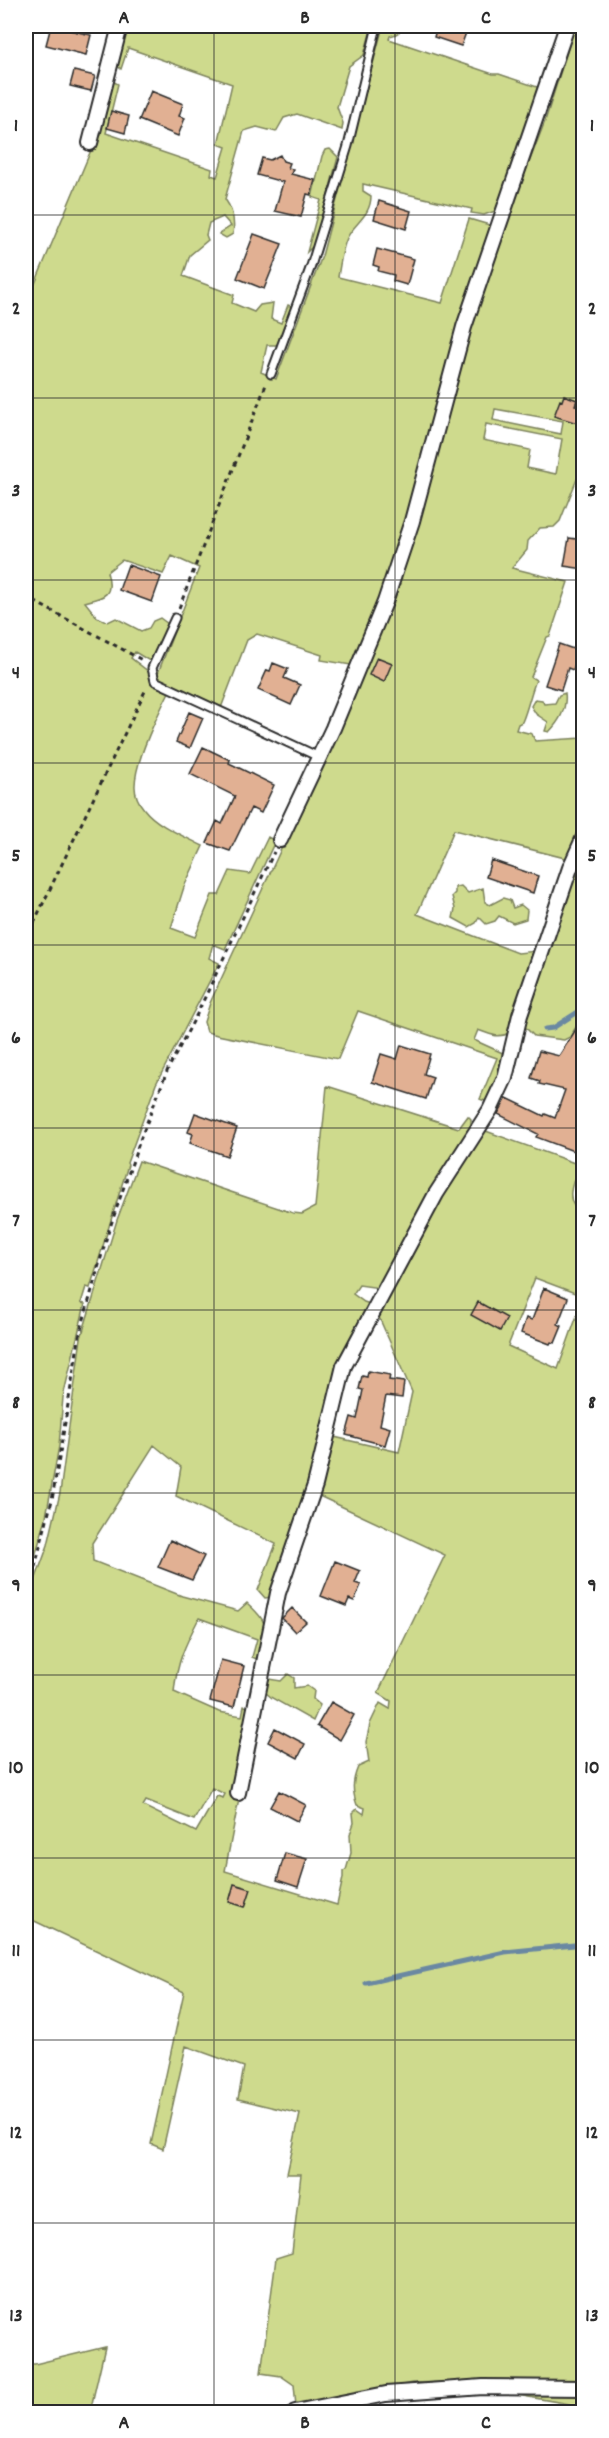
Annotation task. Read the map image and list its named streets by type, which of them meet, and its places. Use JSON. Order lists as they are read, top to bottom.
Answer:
{
  "grid": {
    "columns": ["A", "B", "C"],
    "rows": [
      "1",
      "2",
      "3",
      "4",
      "5",
      "6",
      "7",
      "8",
      "9",
      "10",
      "11",
      "12",
      "13"
    ]
  }
}
